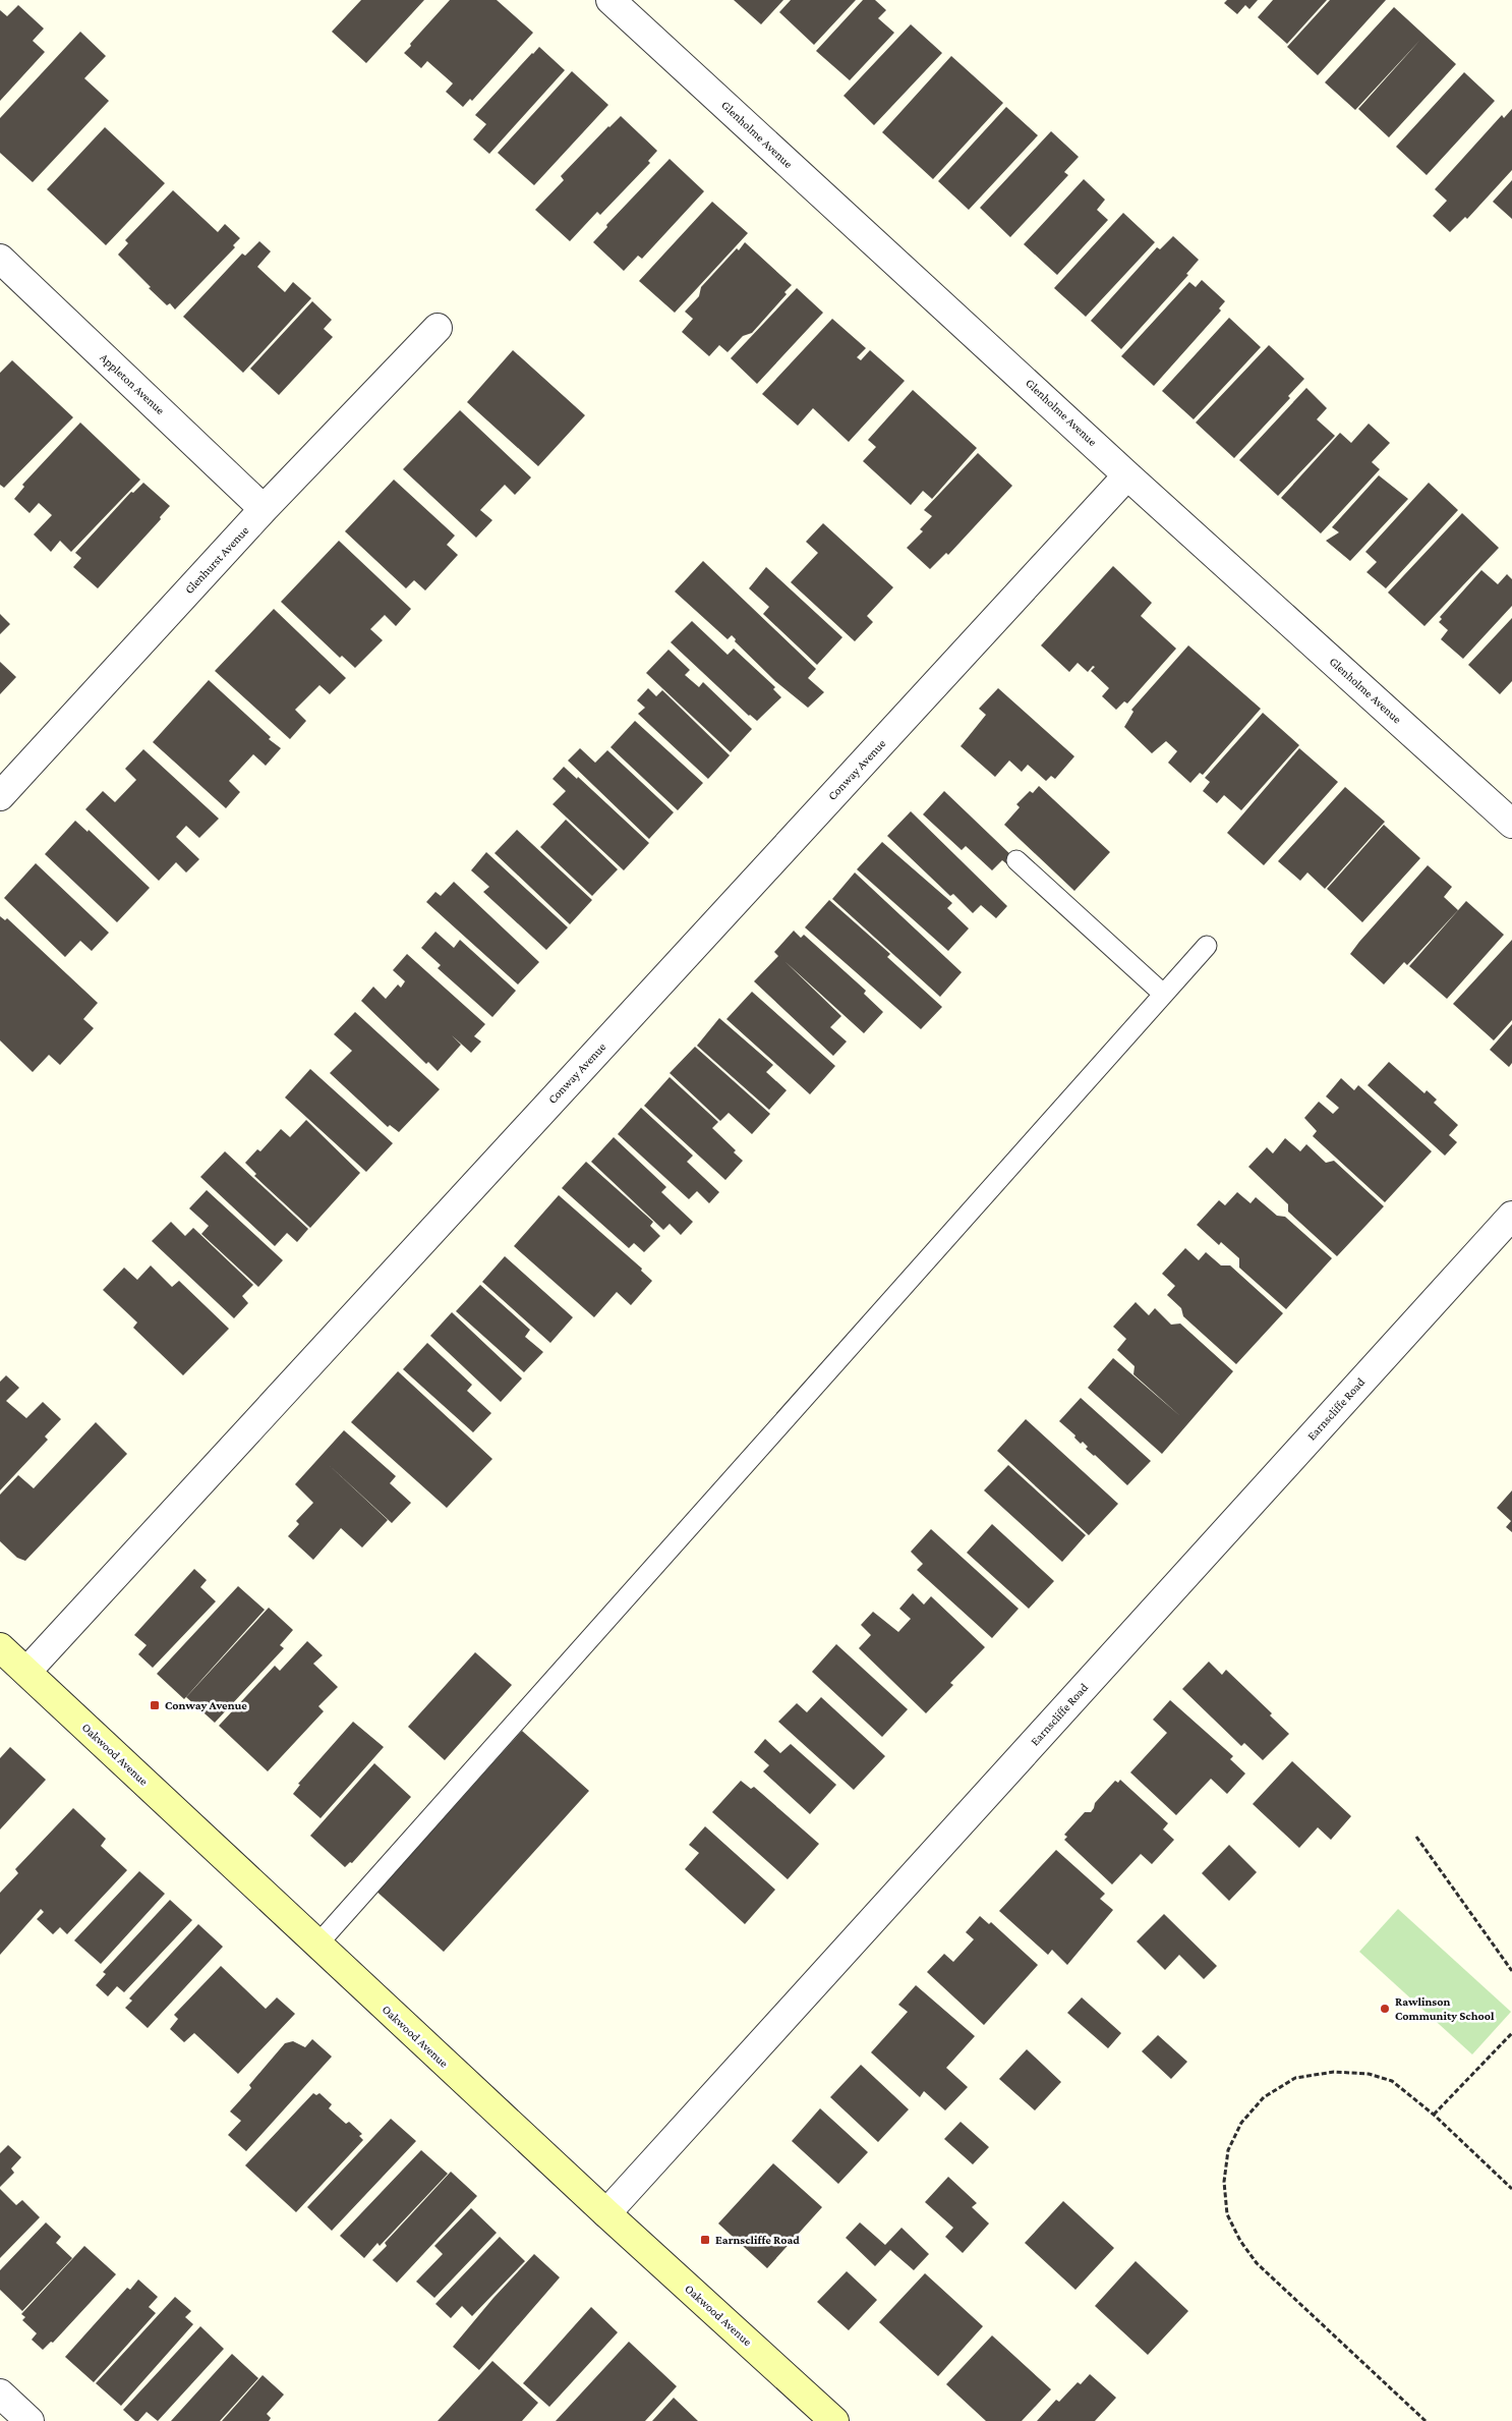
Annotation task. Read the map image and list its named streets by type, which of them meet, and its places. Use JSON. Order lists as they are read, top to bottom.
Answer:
{
  "streets": {
    "street": [
      "Glenholme Avenue",
      "Appleton Avenue",
      "Glenhurst Avenue",
      "Conway Avenue",
      "Earnscliffe Road",
      "Oakwood Avenue"
    ]
  },
  "crossings": [
    ["Glenholme Avenue", "Conway Avenue"],
    ["Appleton Avenue", "Glenhurst Avenue"],
    ["Conway Avenue", "Oakwood Avenue"],
    ["Earnscliffe Road", "Oakwood Avenue"]
  ],
  "places": {
    "transit": ["Conway Avenue", "Earnscliffe Road"],
    "other": ["Rawlinson Community School"]
  }
}
